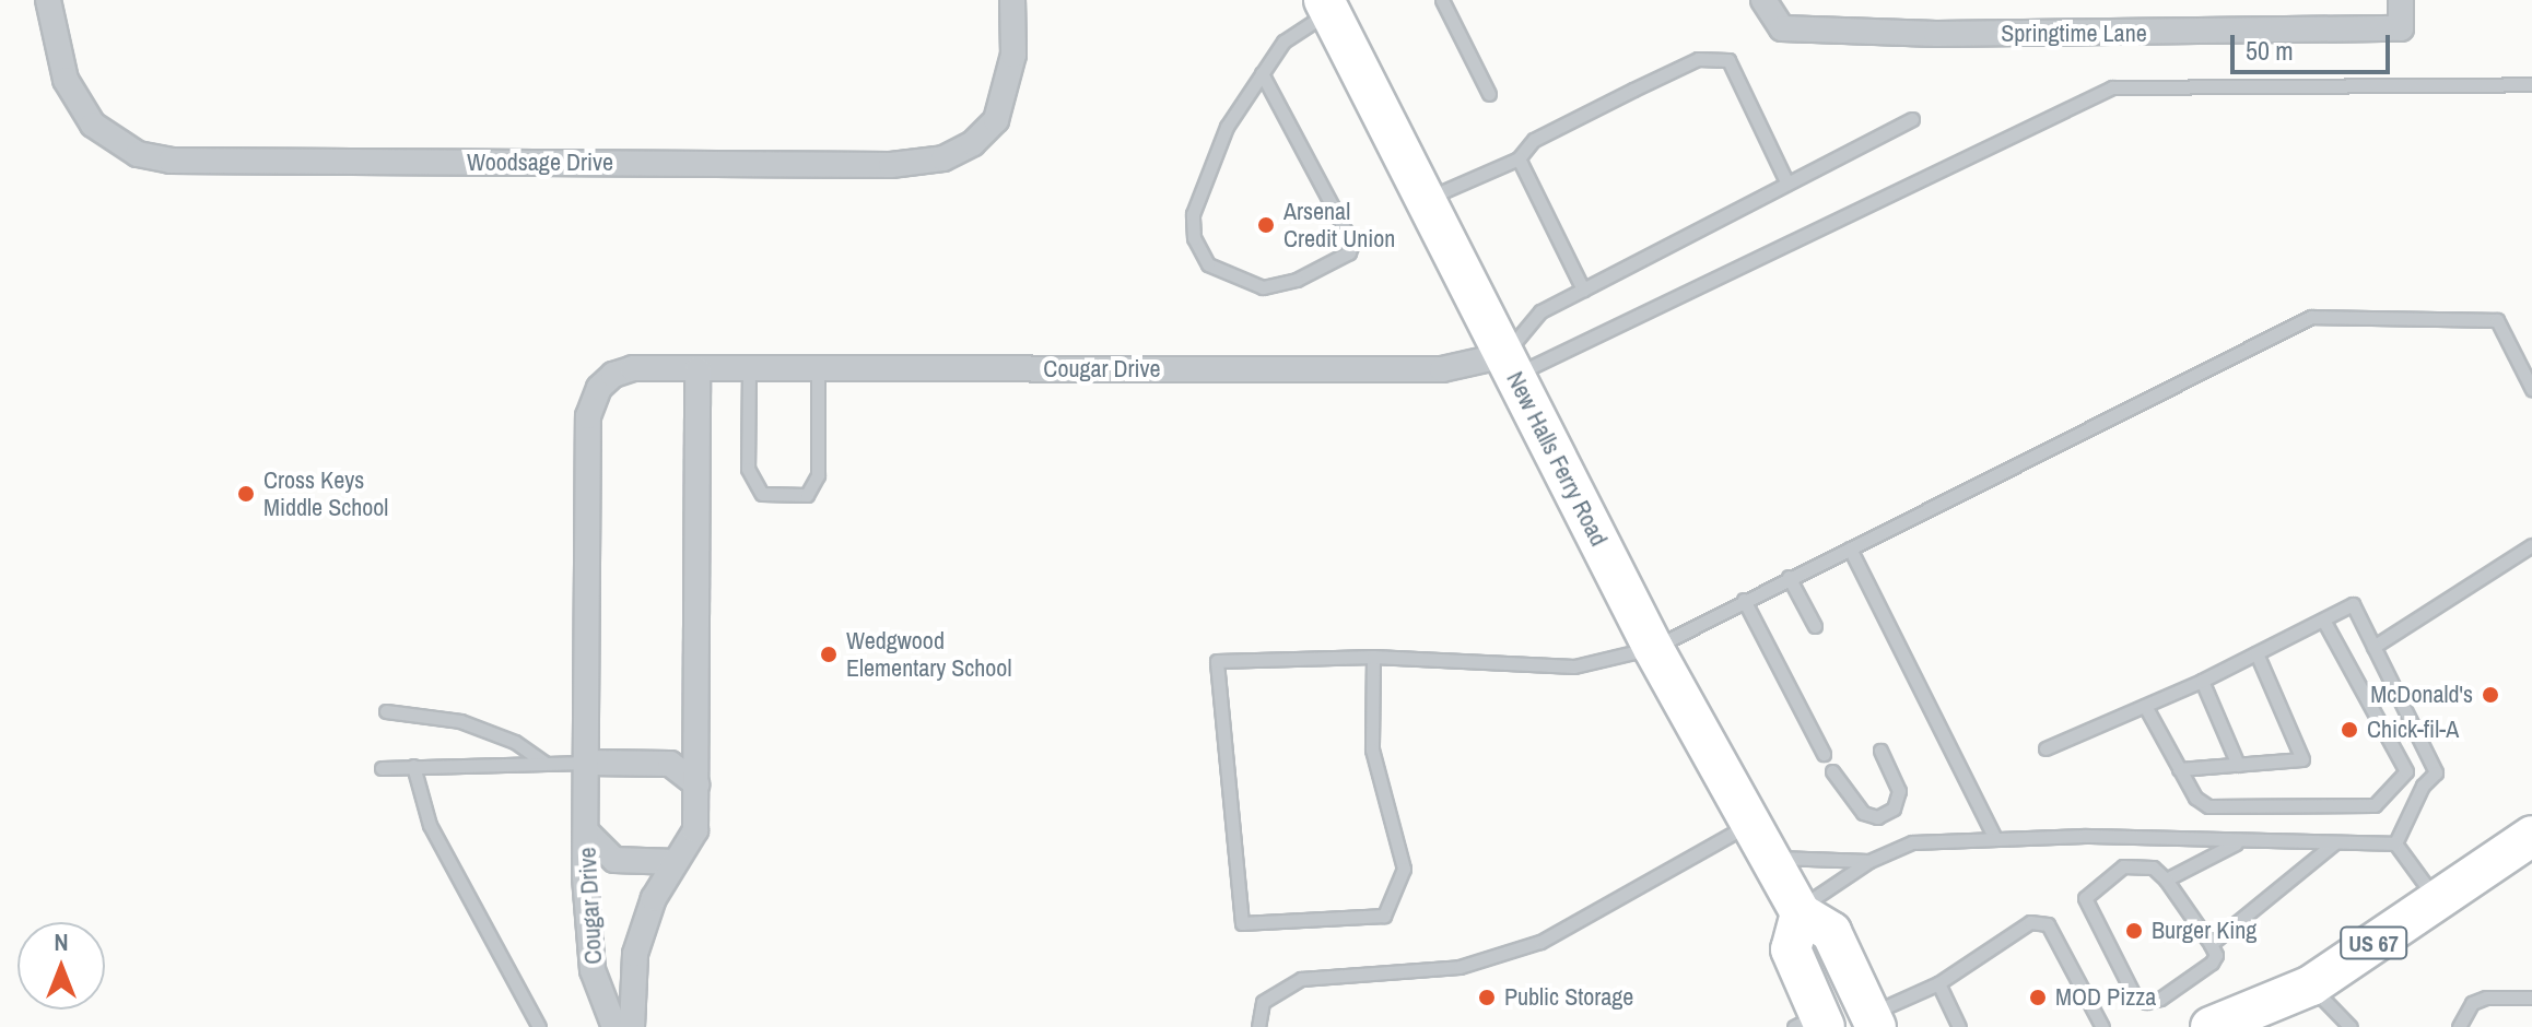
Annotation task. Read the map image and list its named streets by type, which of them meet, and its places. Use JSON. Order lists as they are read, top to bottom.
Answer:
{
  "streets": {
    "main road": ["New Halls Ferry Road", "US 67"],
    "street": ["Springtime Lane", "Woodsage Drive", "Cougar Drive"]
  },
  "crossings": [
    ["Cougar Drive", "New Halls Ferry Road"]
  ],
  "places": [
    "Arsenal Credit Union",
    "Cross Keys Middle School",
    "Wedgwood Elementary School",
    "McDonald's",
    "Chick-fil-A",
    "Burger King",
    "Public Storage",
    "MOD Pizza"
  ],
  "scale_bar": "50 m",
  "north": "top"
}
